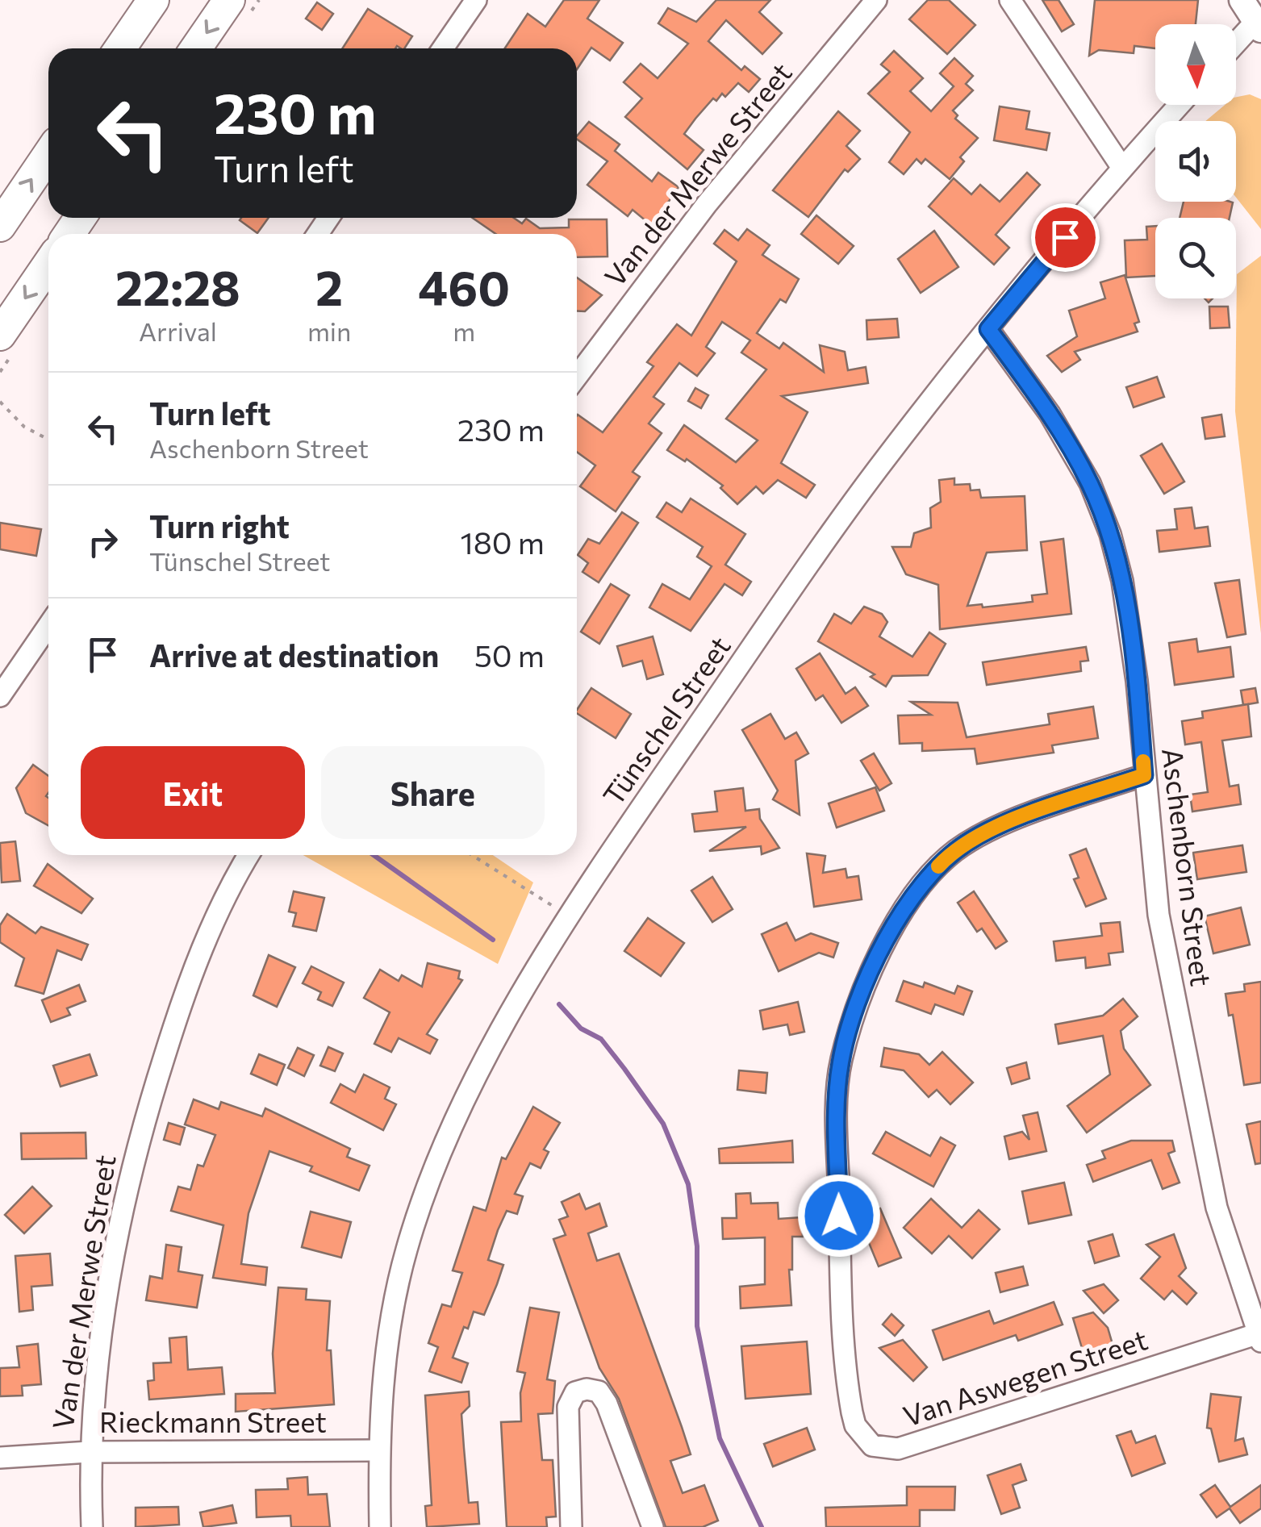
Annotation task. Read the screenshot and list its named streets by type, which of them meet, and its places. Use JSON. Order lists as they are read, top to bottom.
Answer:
{
  "streets": {
    "street": [
      "Van der Merwe Street",
      "Tünschel Street",
      "Aschenborn Street",
      "Van Aswegen Street",
      "Rieckmann Street"
    ]
  },
  "crossings": [
    ["Van der Merwe Street", "Rieckmann Street"],
    ["Tünschel Street", "Aschenborn Street"],
    ["Tünschel Street", "Rieckmann Street"],
    ["Aschenborn Street", "Van Aswegen Street"]
  ],
  "north": "bottom",
  "page": {
    "turn": ["230 m", "Turn left"],
    "eta": [
      "22:28",
      "Arrival",
      "2",
      "min",
      "460",
      "m"
    ],
    "list": [
      {
        "name": "Turn left",
        "note": "Aschenborn Street",
        "value": "230 m"
      },
      {
        "name": "Turn right",
        "note": "Tünschel Street",
        "value": "180 m"
      },
      {
        "name": "Arrive at destination",
        "value": "50 m"
      }
    ],
    "buttons": ["Exit", "Share"]
  }
}
